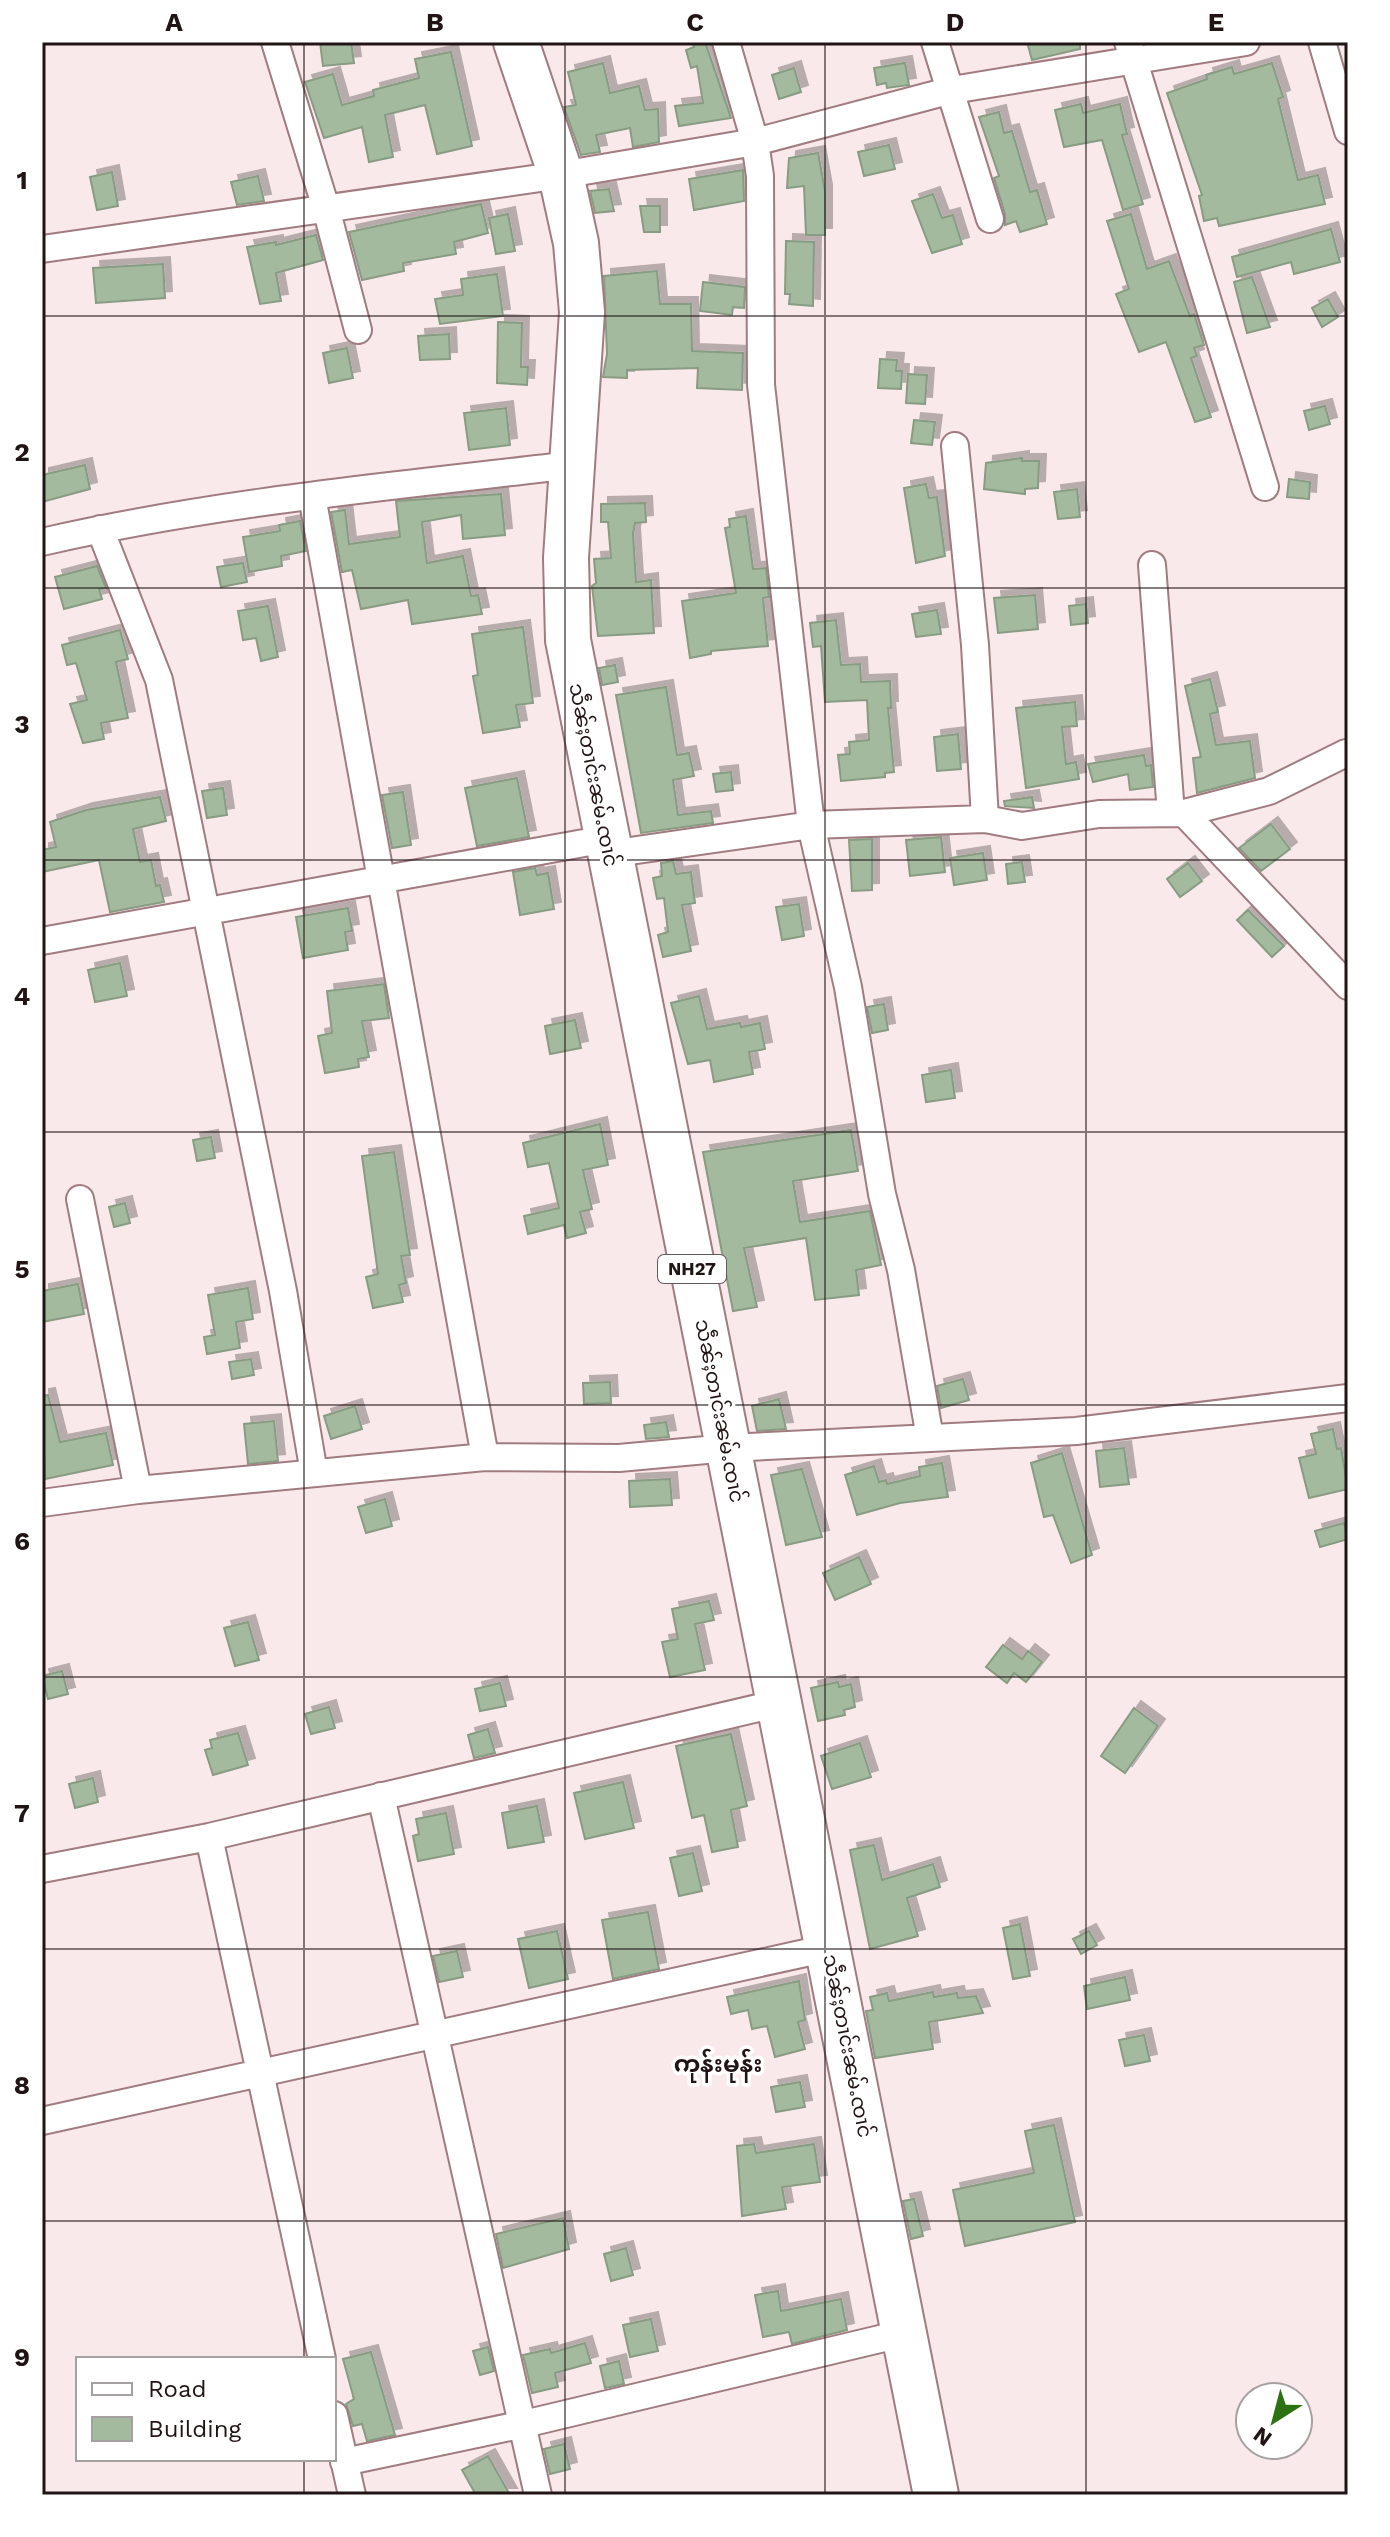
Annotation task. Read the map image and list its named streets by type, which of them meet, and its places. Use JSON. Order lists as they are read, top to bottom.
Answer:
{
  "streets": {
    "highway": ["သဵၼ်ႈတၢင်းၼမ်ႉၸၢင်", "NH27"]
  },
  "districts": ["ကုန်းမုန်း"],
  "legend": ["Road", "Building"],
  "north": "bottom left",
  "grid": {
    "columns": [
      "A",
      "B",
      "C",
      "D",
      "E"
    ],
    "rows": [
      "1",
      "2",
      "3",
      "4",
      "5",
      "6",
      "7",
      "8",
      "9"
    ]
  }
}
